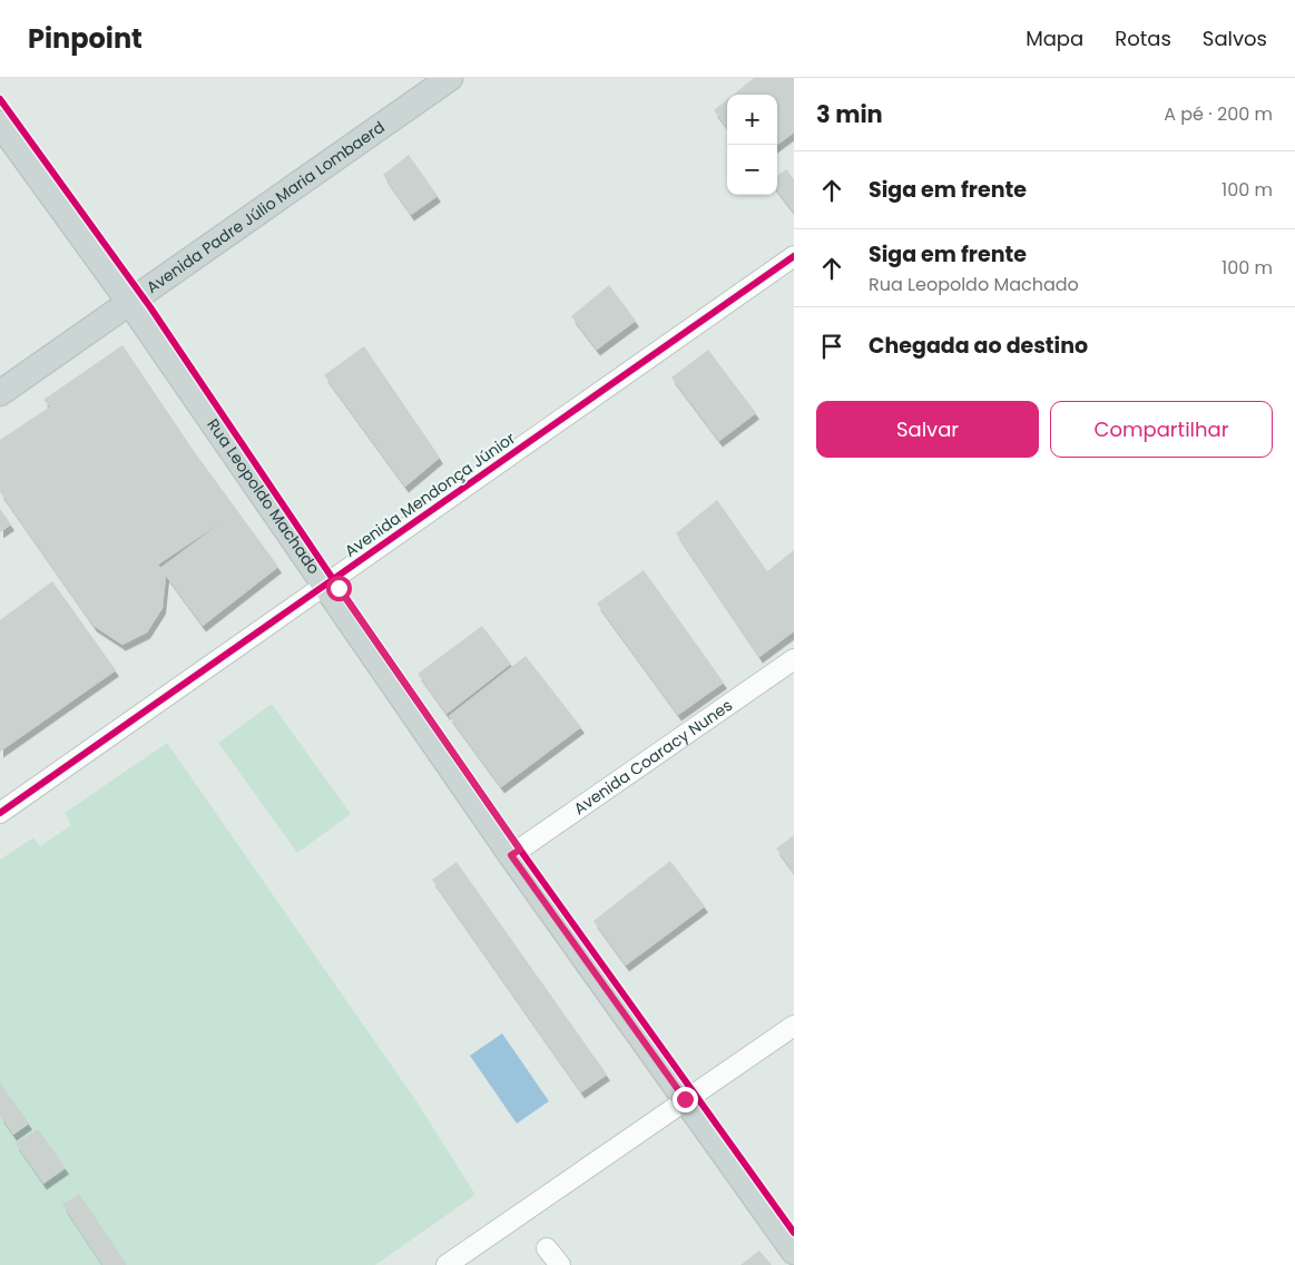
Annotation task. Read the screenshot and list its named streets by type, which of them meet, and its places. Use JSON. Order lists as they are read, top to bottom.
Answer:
{
  "streets": {
    "main road": ["Avenida Padre Júlio Maria Lombaerd", "Rua Leopoldo Machado"],
    "street": ["Avenida Mendonça Júnior", "Avenida Coaracy Nunes"]
  },
  "crossings": [
    ["Avenida Padre Júlio Maria Lombaerd", "Rua Leopoldo Machado"],
    ["Avenida Mendonça Júnior", "Rua Leopoldo Machado"],
    ["Rua Leopoldo Machado", "Avenida Coaracy Nunes"]
  ],
  "page": {
    "header": "Pinpoint",
    "nav": ["Mapa", "Rotas", "Salvos"],
    "heading": ["3 min", "A pé · 200 m"],
    "map_buttons": ["+", "−"],
    "list": [
      ["Siga em frente", "100 m"],
      ["Siga em frente", "Rua Leopoldo Machado", "100 m"],
      "Chegada ao destino"
    ],
    "buttons": ["Salvar", "Compartilhar"]
  }
}
